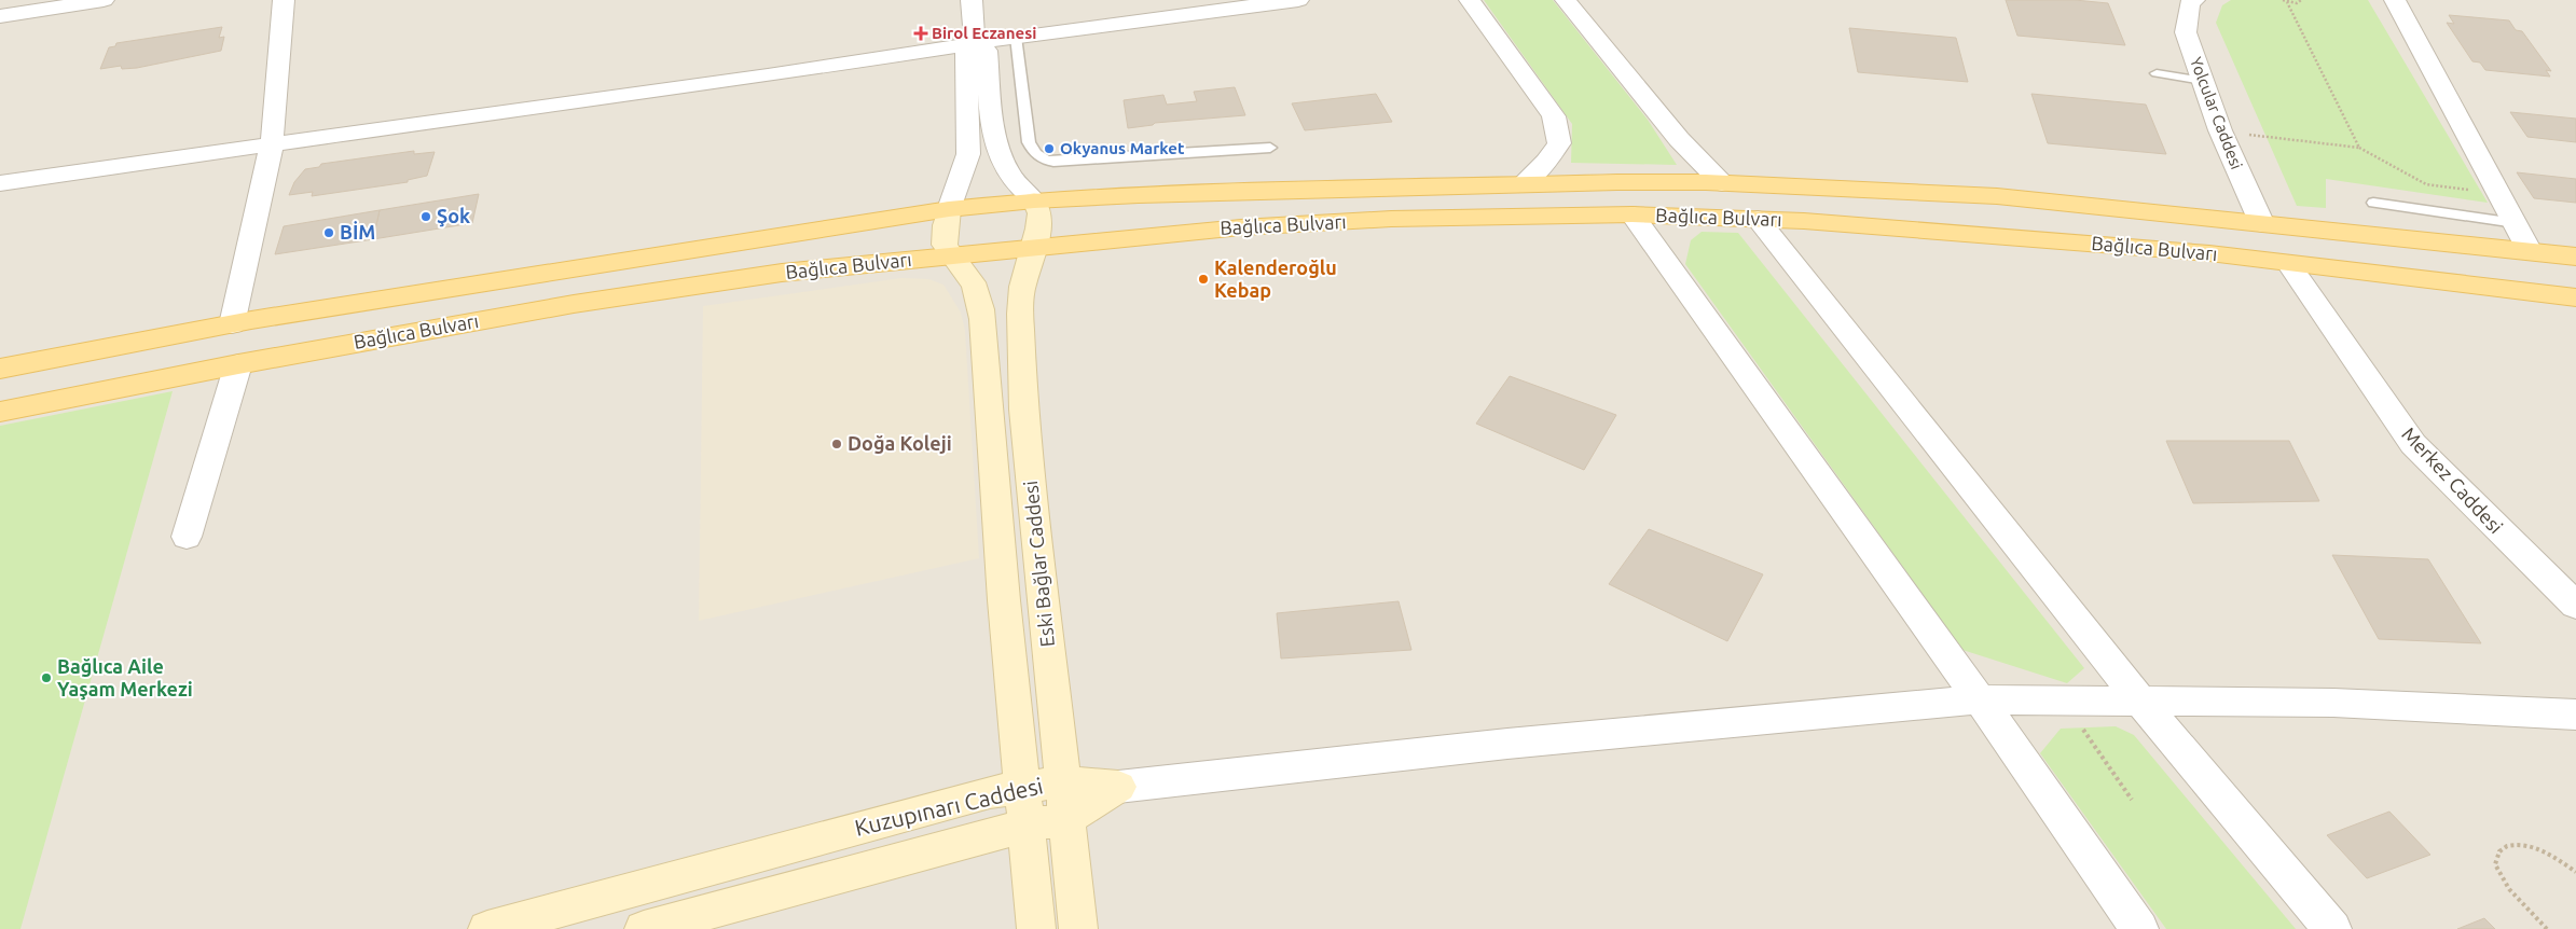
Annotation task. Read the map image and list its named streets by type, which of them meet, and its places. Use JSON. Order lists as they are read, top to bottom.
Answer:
{
  "streets": {
    "main road": ["Bağlıca Bulvarı"],
    "street": [
      "Yolcular Caddesi",
      "Merkez Caddesi",
      "Eski Bağlar Caddesi",
      "Kuzupınarı Caddesi"
    ]
  },
  "crossings": [
    ["Yolcular Caddesi", "Bağlıca Bulvarı"],
    ["Bağlıca Bulvarı", "Merkez Caddesi"],
    ["Bağlıca Bulvarı", "Eski Bağlar Caddesi"],
    ["Eski Bağlar Caddesi", "Kuzupınarı Caddesi"]
  ],
  "places": {
    "health": ["Birol Eczanesi"],
    "other": [
      "Okyanus Market",
      "Şok",
      "BİM",
      "Kalenderoğlu Kebap",
      "Doğa Koleji",
      "Bağlıca Aile Yaşam Merkezi"
    ]
  }
}
